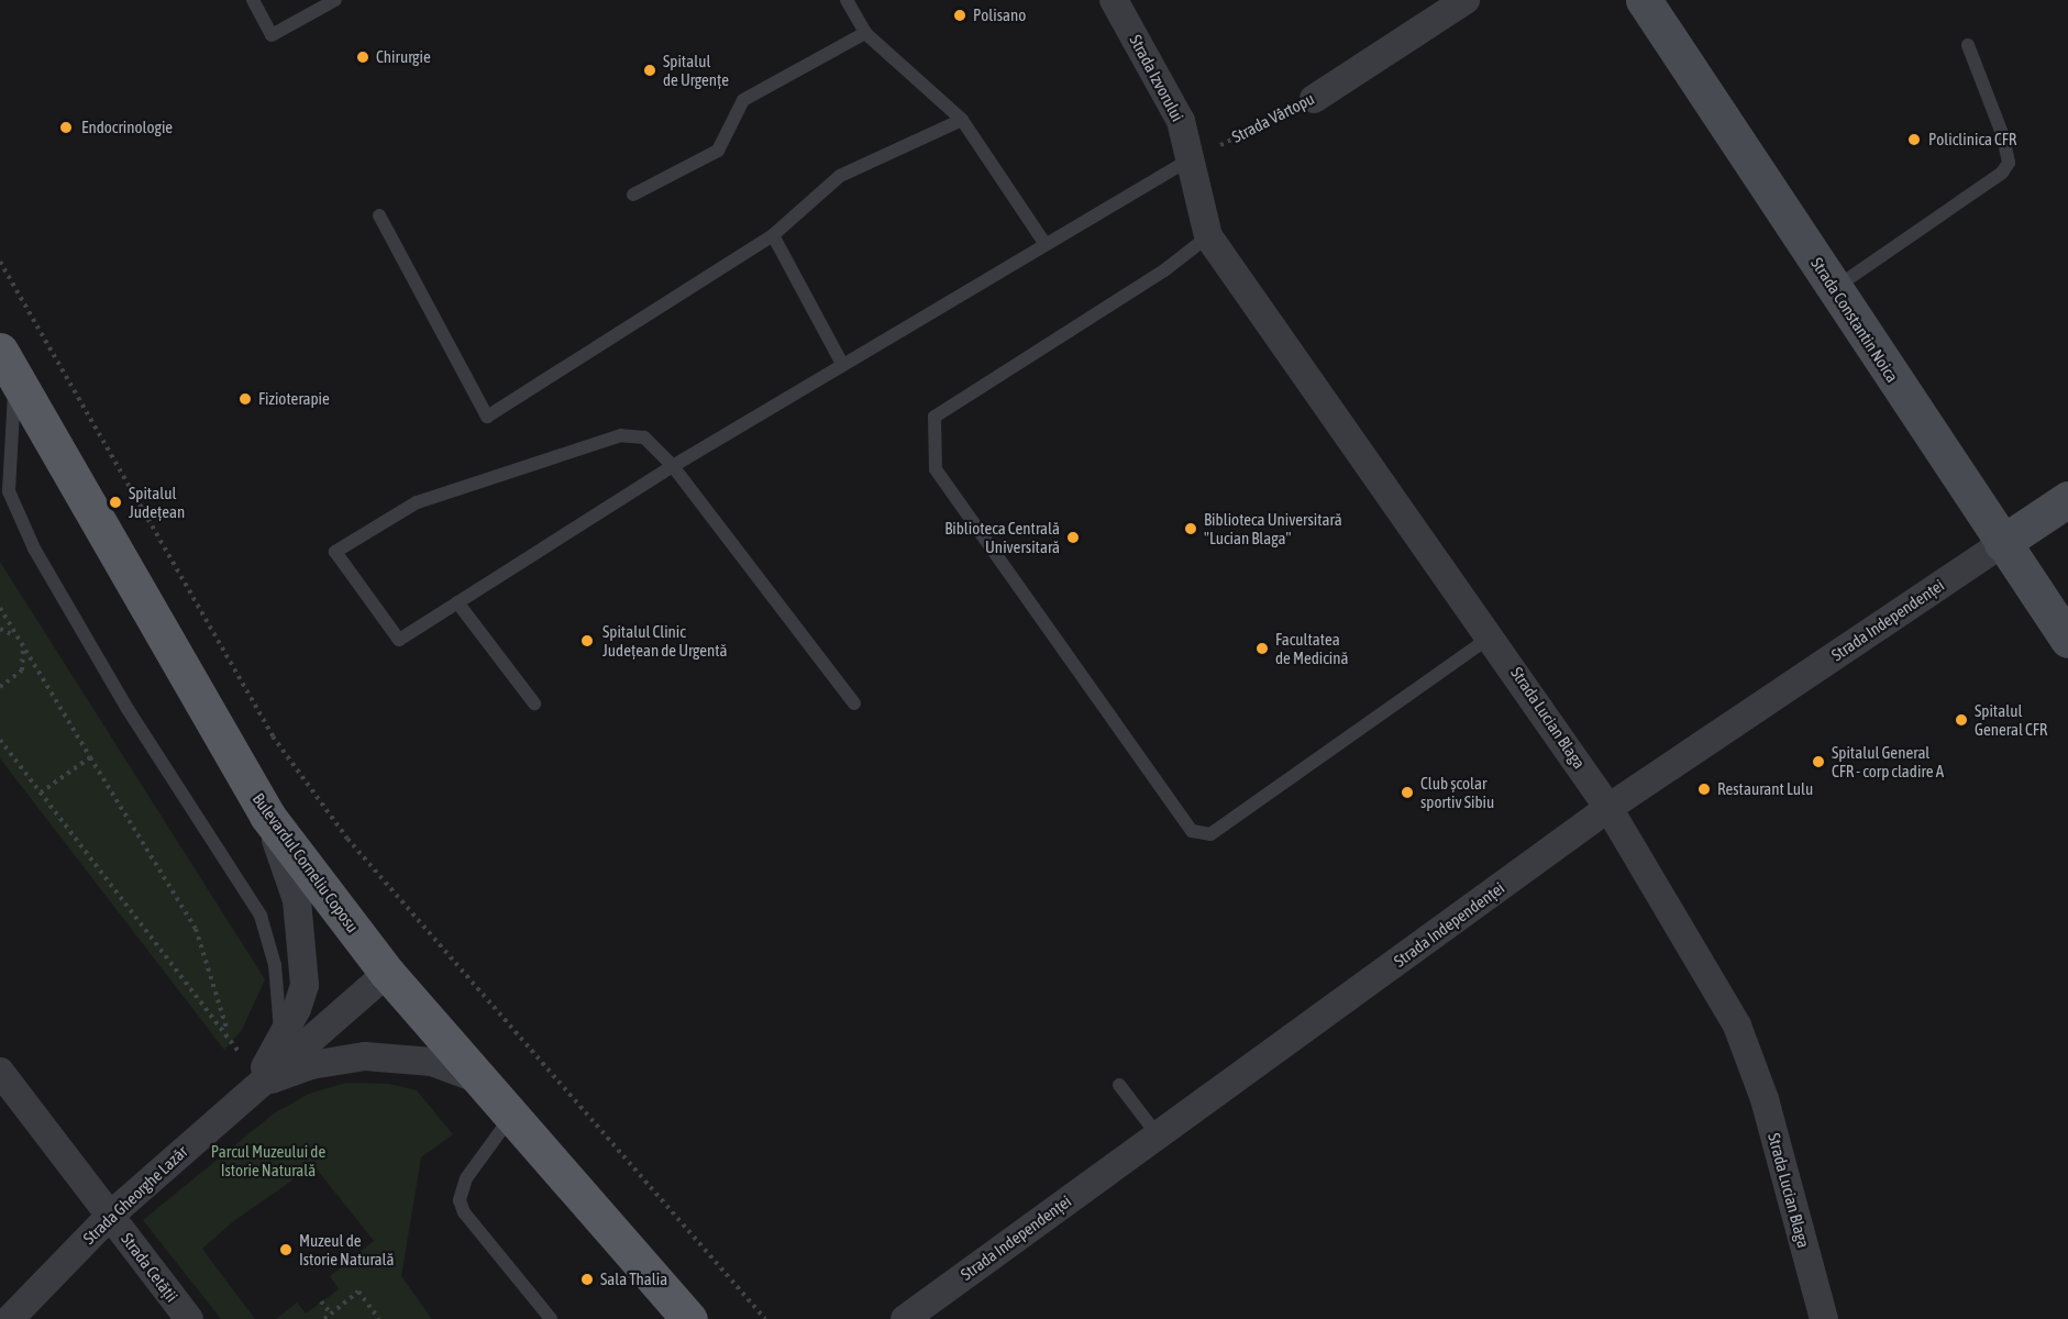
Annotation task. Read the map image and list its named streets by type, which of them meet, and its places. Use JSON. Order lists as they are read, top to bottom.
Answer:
{
  "streets": {
    "main road": ["Bulevardul Corneliu Coposu"],
    "street": [
      "Strada Izvorului",
      "Strada Vârtopu",
      "Strada Constantin Noica",
      "Strada Independenței",
      "Strada Lucian Blaga",
      "Strada Gheorghe Lazăr",
      "Strada Cetății"
    ]
  },
  "crossings": [
    ["Strada Izvorului", "Strada Vârtopu"],
    ["Strada Izvorului", "Strada Lucian Blaga"],
    ["Strada Vârtopu", "Strada Lucian Blaga"],
    ["Strada Constantin Noica", "Strada Independenței"],
    ["Strada Independenței", "Strada Lucian Blaga"],
    ["Bulevardul Corneliu Coposu", "Strada Gheorghe Lazăr"],
    ["Strada Gheorghe Lazăr", "Strada Cetății"]
  ],
  "parks": ["Parcul Muzeului de Istorie Naturală"],
  "places": [
    "Polisano",
    "Chirurgie",
    "Spitalul de Urgențe",
    "Endocrinologie",
    "Policlinica CFR",
    "Fizioterapie",
    "Spitalul Județean",
    "Biblioteca Universitară \"Lucian Blaga\"",
    "Biblioteca Centrală Universitară",
    "Spitalul Clinic Județean de Urgentă",
    "Facultatea de Medicină",
    "Spitalul General CFR",
    "Spitalul General CFR - corp cladire A",
    "Restaurant Lulu",
    "Club școlar sportiv Sibiu",
    "Muzeul de Istorie Naturală",
    "Sala Thalia"
  ]
}
